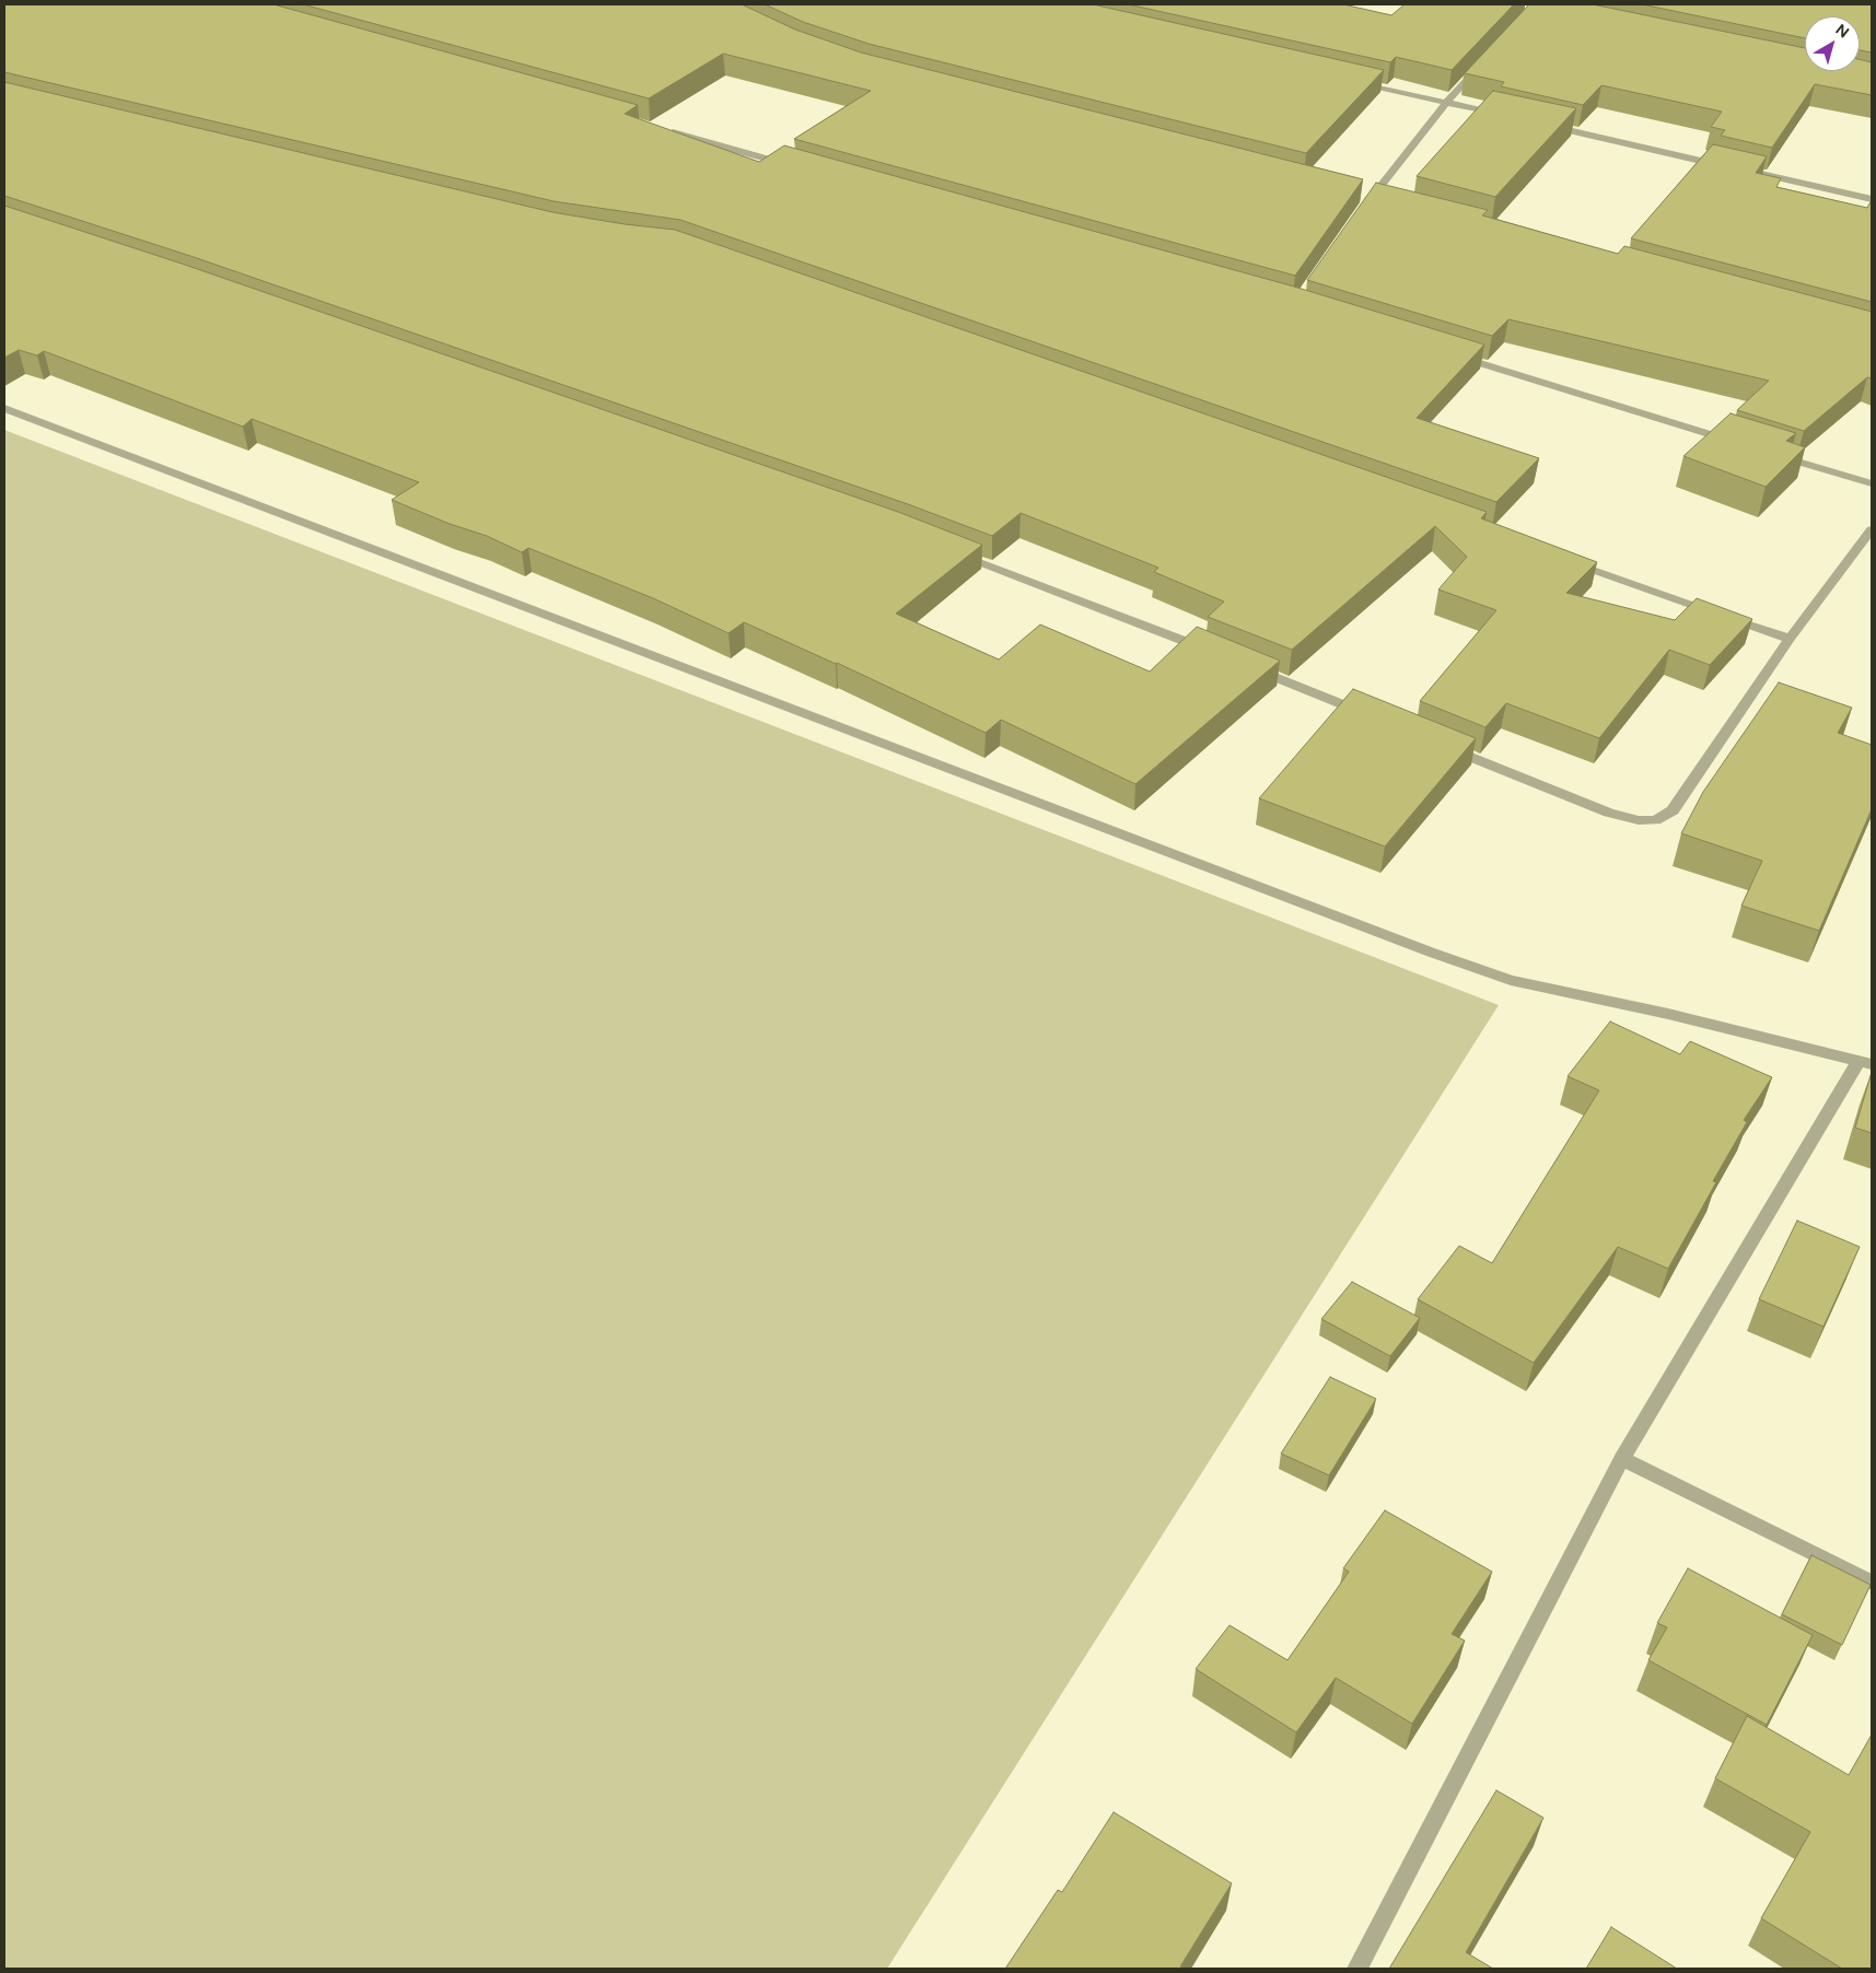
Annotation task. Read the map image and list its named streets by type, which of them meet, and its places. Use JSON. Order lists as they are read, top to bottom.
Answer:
{
  "north": "top right"
}
